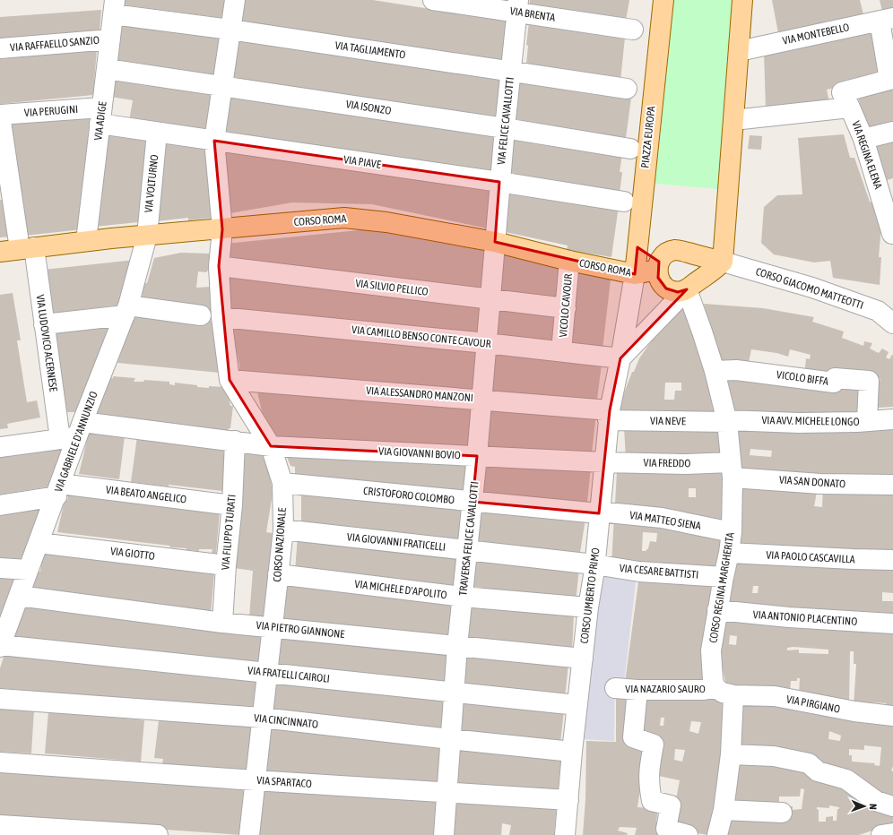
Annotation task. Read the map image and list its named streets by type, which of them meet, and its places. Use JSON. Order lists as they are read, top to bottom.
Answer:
{
  "streets": {
    "main road": ["PIAZZA EUROPA", "CORSO ROMA"],
    "street": [
      "VIA BRENTA",
      "VIA MONTEBELLO",
      "VIA RAFFAELLO SANZIO",
      "VIA TAGLIAMENTO",
      "VIA ISONZO",
      "VIA PERUGINI",
      "VIA ADIGE",
      "VIA FELICE CAVALLOTTI",
      "VIA REGINA ELENA",
      "VIA PIAVE",
      "VIA VOLTURNO",
      "VIA SILVIO PELLICO",
      "CORSO GIACOMO MATTEOTTI",
      "VICOLO CAVOUR",
      "VIA CAMILLO BENSO CONTE CAVOUR",
      "VIA LUDOVICO ACERNESE",
      "VICOLO BIFFA",
      "VIA ALESSANDRO MANZONI",
      "VIA NEVE",
      "VIA AVV. MICHELE LONGO",
      "VIA GABRIELE D'ANNUNZIO",
      "VIA GIOVANNI BOVIO",
      "VIA FREDDO",
      "VIA SAN DONATO",
      "VIA BEATO ANGELICO",
      "CRISTOFORO COLOMBO",
      "VIA MATTEO SIENA",
      "VIA FILIPPO TURATI",
      "TRAVERSA FELICE CAVALLOTTI",
      "VIA GIOVANNI FRATICELLI",
      "CORSO NAZIONALE",
      "VIA GIOTTO",
      "VIA PAOLO CASCAVILLA",
      "VIA CESARE BATTISTI",
      "CORSO REGINA MARGHERITA",
      "VIA MICHELE D'APOLITO",
      "CORSO UMBERTO PRIMO",
      "VIA ANTONIO PLACENTINO",
      "VIA PIETRO GIANNONE",
      "VIA FRATELLI CAIROLI",
      "VIA NAZARIO SAURO",
      "VIA PIRGIANO",
      "VIA CINCINNATO",
      "VIA SPARTACO"
    ]
  },
  "crossings": [
    ["VIA BRENTA", "VIA FELICE CAVALLOTTI"],
    ["VIA RAFFAELLO SANZIO", "VIA ADIGE"],
    ["VIA TAGLIAMENTO", "VIA ADIGE"],
    ["VIA TAGLIAMENTO", "VIA FELICE CAVALLOTTI"],
    ["VIA ISONZO", "VIA ADIGE"],
    ["VIA ISONZO", "VIA FELICE CAVALLOTTI"],
    ["VIA PERUGINI", "VIA ADIGE"],
    ["VIA PERUGINI", "VIA PIAVE"],
    ["VIA PERUGINI", "VIA LUDOVICO ACERNESE"],
    ["VIA ADIGE", "VIA PIAVE"],
    ["VIA ADIGE", "CORSO ROMA"],
    ["VIA FELICE CAVALLOTTI", "VIA PIAVE"],
    ["VIA FELICE CAVALLOTTI", "CORSO ROMA"],
    ["VIA FELICE CAVALLOTTI", "TRAVERSA FELICE CAVALLOTTI"],
    ["PIAZZA EUROPA", "CORSO ROMA"],
    ["PIAZZA EUROPA", "CORSO UMBERTO PRIMO"],
    ["VIA PIAVE", "VIA VOLTURNO"],
    ["VIA VOLTURNO", "CORSO ROMA"],
    ["VIA VOLTURNO", "VIA GABRIELE D'ANNUNZIO"],
    ["CORSO ROMA", "VICOLO CAVOUR"],
    ["CORSO ROMA", "VIA LUDOVICO ACERNESE"],
    ["CORSO ROMA", "VIA GABRIELE D'ANNUNZIO"],
    ["CORSO ROMA", "TRAVERSA FELICE CAVALLOTTI"],
    ["CORSO ROMA", "CORSO REGINA MARGHERITA"],
    ["CORSO ROMA", "CORSO UMBERTO PRIMO"],
    ["VIA SILVIO PELLICO", "VICOLO CAVOUR"],
    ["VIA SILVIO PELLICO", "TRAVERSA FELICE CAVALLOTTI"],
    ["VIA SILVIO PELLICO", "CORSO NAZIONALE"],
    ["VICOLO CAVOUR", "VIA CAMILLO BENSO CONTE CAVOUR"],
    ["VIA CAMILLO BENSO CONTE CAVOUR", "TRAVERSA FELICE CAVALLOTTI"],
    ["VIA CAMILLO BENSO CONTE CAVOUR", "CORSO NAZIONALE"],
    ["VIA CAMILLO BENSO CONTE CAVOUR", "CORSO UMBERTO PRIMO"],
    ["VIA LUDOVICO ACERNESE", "VIA GABRIELE D'ANNUNZIO"],
    ["VIA LUDOVICO ACERNESE", "VIA GIOVANNI BOVIO"],
    ["VICOLO BIFFA", "VIA AVV. MICHELE LONGO"],
    ["VICOLO BIFFA", "CORSO REGINA MARGHERITA"],
    ["VIA ALESSANDRO MANZONI", "VIA NEVE"],
    ["VIA ALESSANDRO MANZONI", "TRAVERSA FELICE CAVALLOTTI"],
    ["VIA ALESSANDRO MANZONI", "CORSO NAZIONALE"],
    ["VIA ALESSANDRO MANZONI", "CORSO UMBERTO PRIMO"],
    ["VIA NEVE", "VIA AVV. MICHELE LONGO"],
    ["VIA NEVE", "CORSO REGINA MARGHERITA"],
    ["VIA NEVE", "CORSO UMBERTO PRIMO"],
    ["VIA AVV. MICHELE LONGO", "CORSO REGINA MARGHERITA"],
    ["VIA GABRIELE D'ANNUNZIO", "VIA GIOVANNI BOVIO"],
    ["VIA GABRIELE D'ANNUNZIO", "VIA BEATO ANGELICO"],
    ["VIA GABRIELE D'ANNUNZIO", "VIA GIOTTO"],
    ["VIA GABRIELE D'ANNUNZIO", "VIA PIETRO GIANNONE"],
    ["VIA GABRIELE D'ANNUNZIO", "VIA FRATELLI CAIROLI"],
    ["VIA GIOVANNI BOVIO", "VIA FREDDO"],
    ["VIA GIOVANNI BOVIO", "VIA FILIPPO TURATI"],
    ["VIA GIOVANNI BOVIO", "TRAVERSA FELICE CAVALLOTTI"],
    ["VIA GIOVANNI BOVIO", "CORSO NAZIONALE"],
    ["VIA GIOVANNI BOVIO", "CORSO UMBERTO PRIMO"],
    ["VIA FREDDO", "VIA SAN DONATO"],
    ["VIA FREDDO", "CORSO REGINA MARGHERITA"],
    ["VIA FREDDO", "CORSO UMBERTO PRIMO"],
    ["VIA SAN DONATO", "CORSO REGINA MARGHERITA"],
    ["VIA BEATO ANGELICO", "VIA FILIPPO TURATI"],
    ["CRISTOFORO COLOMBO", "VIA MATTEO SIENA"],
    ["CRISTOFORO COLOMBO", "TRAVERSA FELICE CAVALLOTTI"],
    ["CRISTOFORO COLOMBO", "CORSO NAZIONALE"],
    ["CRISTOFORO COLOMBO", "CORSO UMBERTO PRIMO"],
    ["VIA MATTEO SIENA", "CORSO REGINA MARGHERITA"],
    ["VIA MATTEO SIENA", "CORSO UMBERTO PRIMO"],
    ["VIA FILIPPO TURATI", "VIA GIOTTO"],
    ["VIA FILIPPO TURATI", "VIA PIETRO GIANNONE"],
    ["TRAVERSA FELICE CAVALLOTTI", "VIA GIOVANNI FRATICELLI"],
    ["TRAVERSA FELICE CAVALLOTTI", "VIA MICHELE D'APOLITO"],
    ["TRAVERSA FELICE CAVALLOTTI", "VIA PIETRO GIANNONE"],
    ["TRAVERSA FELICE CAVALLOTTI", "VIA FRATELLI CAIROLI"],
    ["TRAVERSA FELICE CAVALLOTTI", "VIA CINCINNATO"],
    ["TRAVERSA FELICE CAVALLOTTI", "VIA SPARTACO"],
    ["VIA GIOVANNI FRATICELLI", "CORSO NAZIONALE"],
    ["VIA GIOVANNI FRATICELLI", "VIA CESARE BATTISTI"],
    ["VIA GIOVANNI FRATICELLI", "CORSO UMBERTO PRIMO"],
    ["CORSO NAZIONALE", "VIA MICHELE D'APOLITO"],
    ["CORSO NAZIONALE", "VIA PIETRO GIANNONE"],
    ["CORSO NAZIONALE", "VIA FRATELLI CAIROLI"],
    ["CORSO NAZIONALE", "VIA CINCINNATO"],
    ["CORSO NAZIONALE", "VIA SPARTACO"],
    ["VIA PAOLO CASCAVILLA", "CORSO REGINA MARGHERITA"],
    ["VIA CESARE BATTISTI", "CORSO REGINA MARGHERITA"],
    ["VIA CESARE BATTISTI", "CORSO UMBERTO PRIMO"],
    ["CORSO REGINA MARGHERITA", "VIA ANTONIO PLACENTINO"],
    ["CORSO REGINA MARGHERITA", "VIA NAZARIO SAURO"],
    ["CORSO REGINA MARGHERITA", "VIA PIRGIANO"],
    ["VIA MICHELE D'APOLITO", "CORSO UMBERTO PRIMO"],
    ["CORSO UMBERTO PRIMO", "VIA PIETRO GIANNONE"],
    ["CORSO UMBERTO PRIMO", "VIA FRATELLI CAIROLI"],
    ["CORSO UMBERTO PRIMO", "VIA CINCINNATO"],
    ["CORSO UMBERTO PRIMO", "VIA SPARTACO"],
    ["VIA NAZARIO SAURO", "VIA PIRGIANO"]
  ],
  "north": "right"
}
